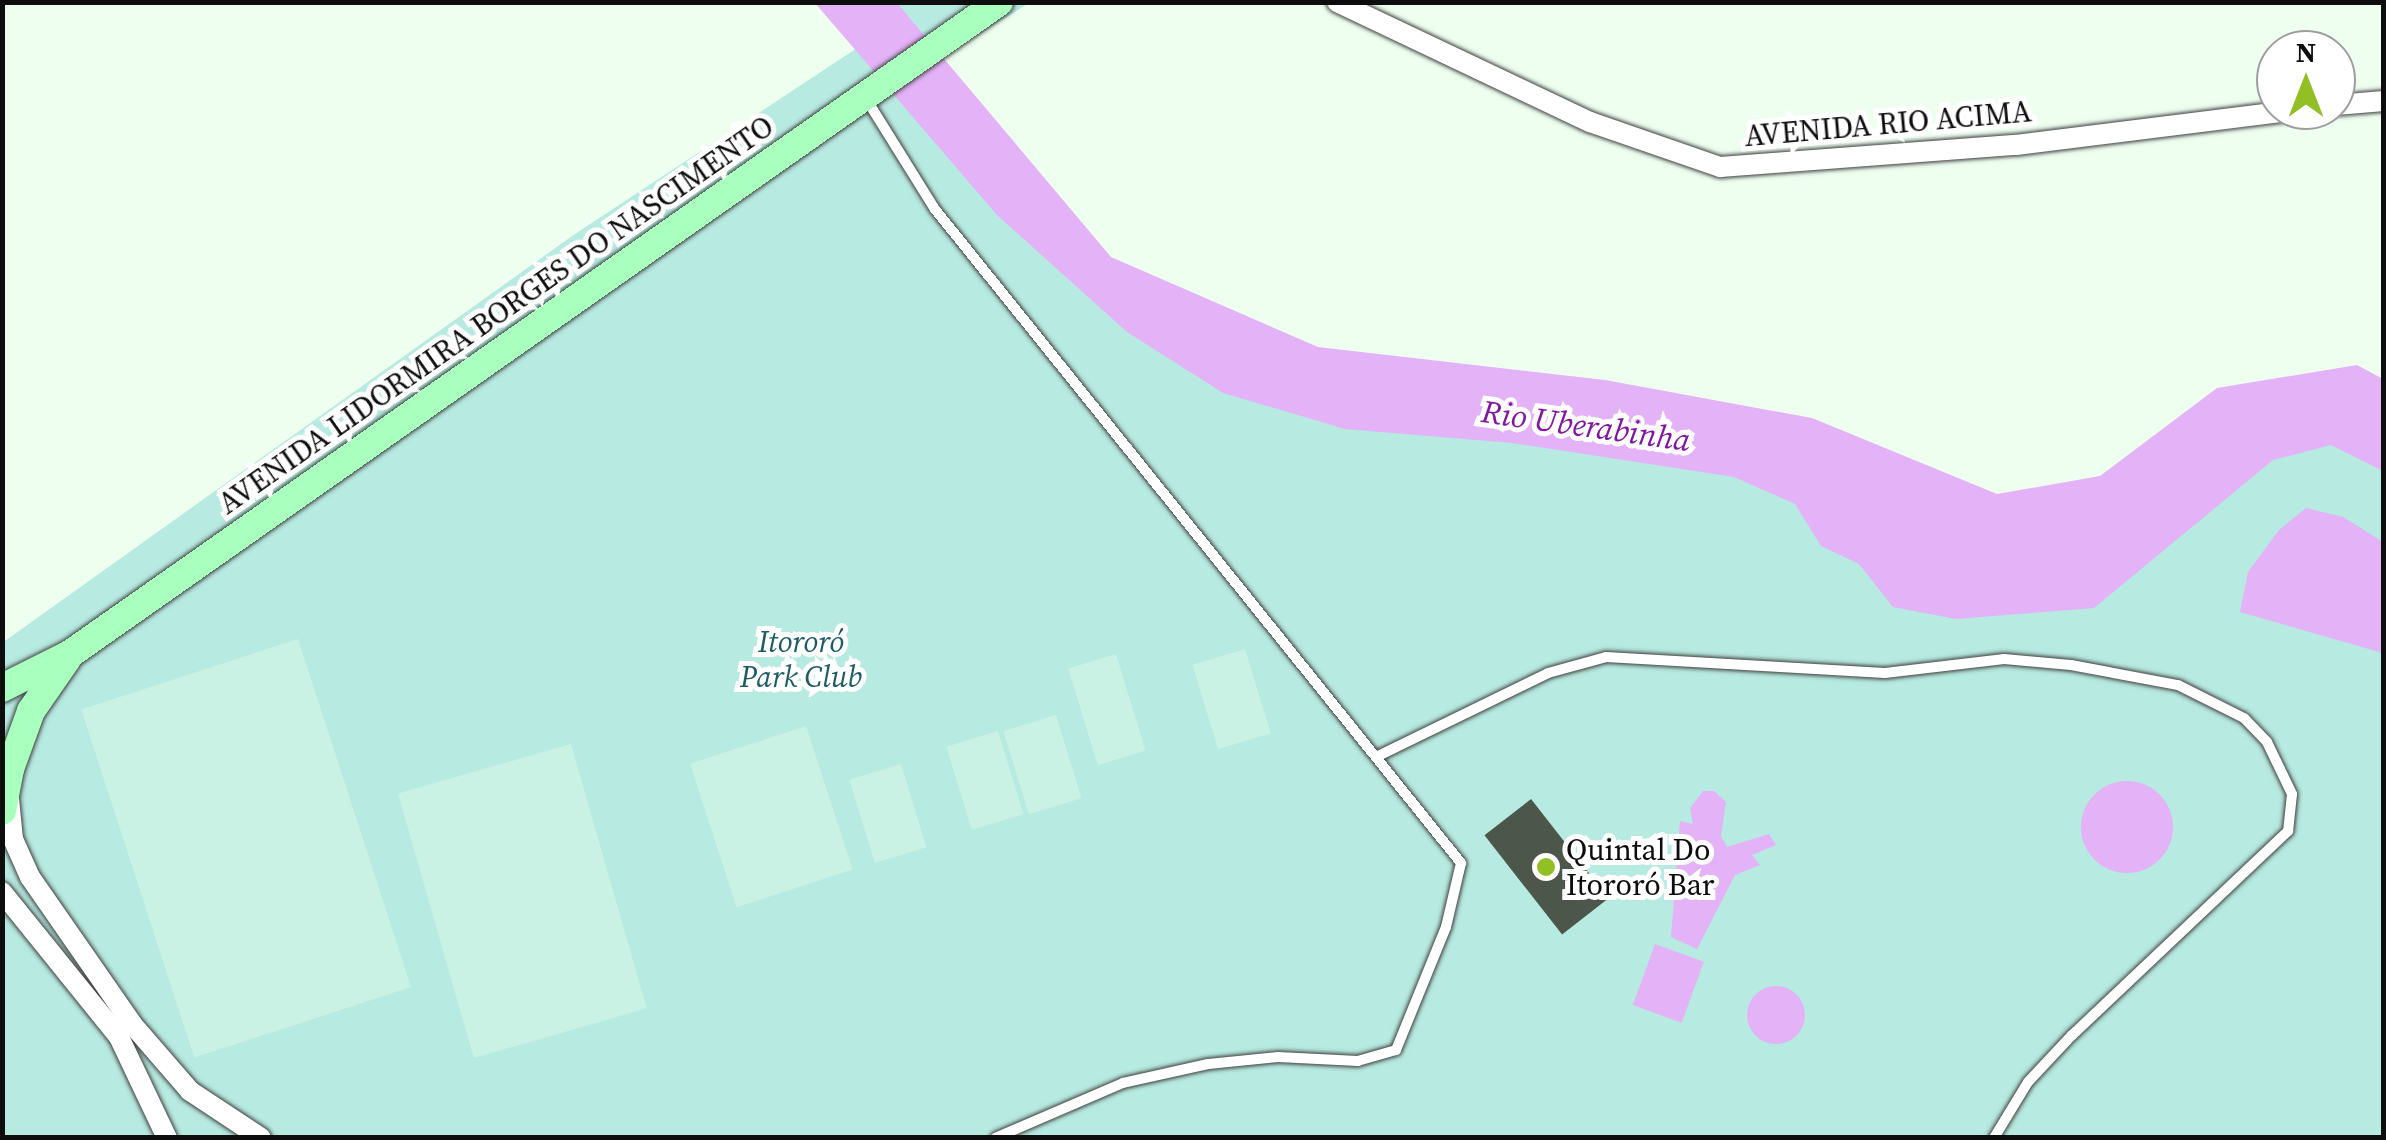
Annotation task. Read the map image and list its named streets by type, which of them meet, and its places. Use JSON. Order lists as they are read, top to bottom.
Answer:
{
  "streets": {
    "street": ["AVENIDA RIO ACIMA", "AVENIDA LIDORMIRA BORGES DO NASCIMENTO"]
  },
  "water": ["Rio Uberabinha"],
  "parks": ["Itororó Park Club"],
  "places": ["Quintal Do Itororó Bar"],
  "north": "top"
}
